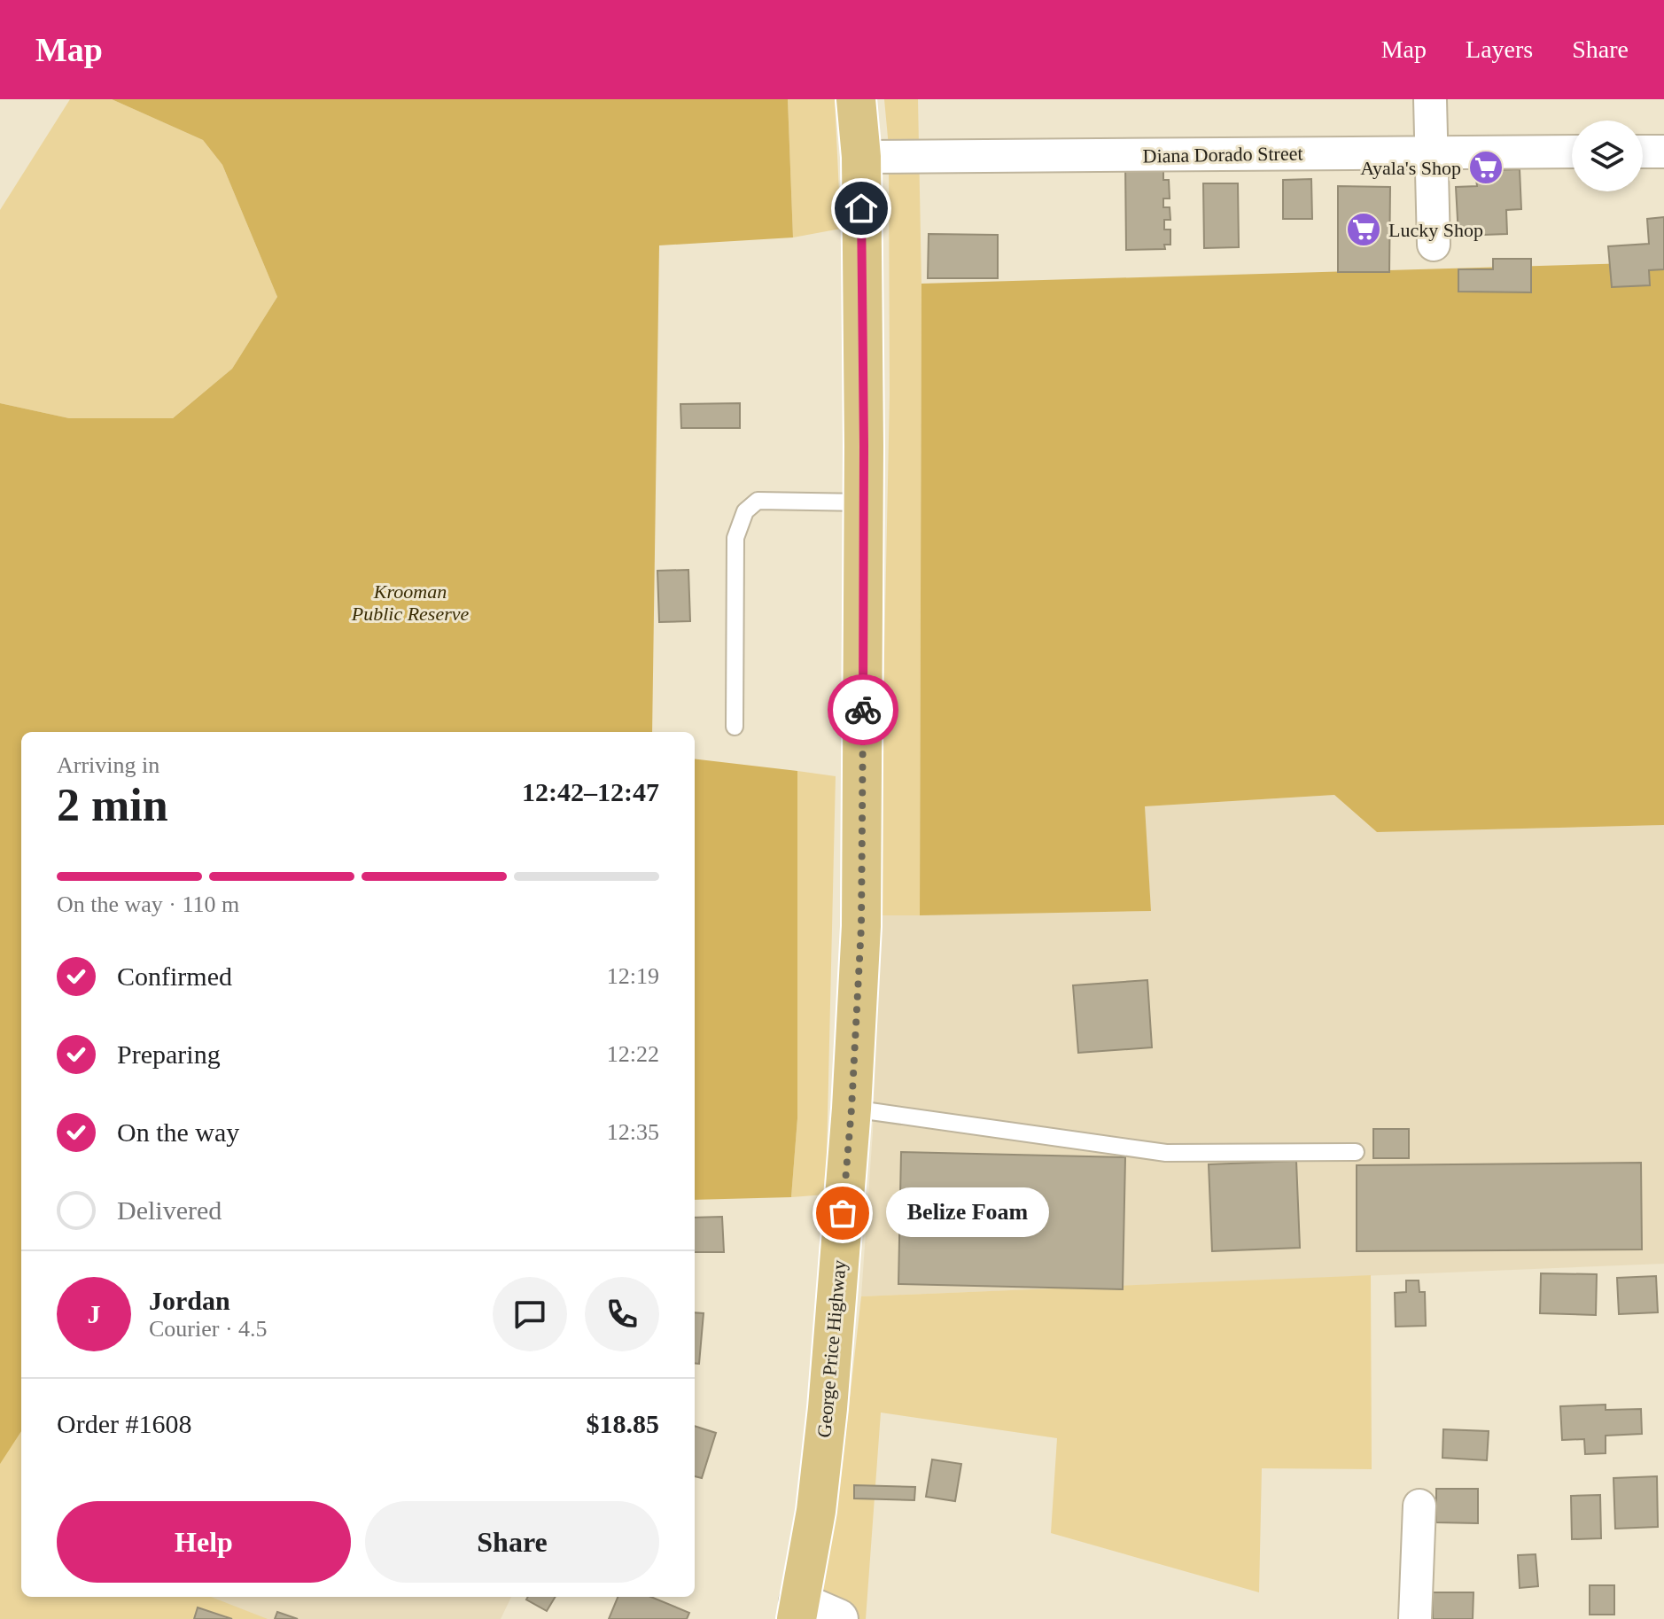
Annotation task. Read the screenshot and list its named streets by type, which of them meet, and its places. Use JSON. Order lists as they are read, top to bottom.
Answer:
{
  "streets": {
    "main road": ["George Price Highway"],
    "street": ["Diana Dorado Street"]
  },
  "crossings": [
    ["Diana Dorado Street", "George Price Highway"]
  ],
  "parks": ["Krooman Public Reserve"],
  "places": {
    "supermarket": ["Ayala's Shop", "Lucky Shop"],
    "other": ["Belize Foam"]
  },
  "page": {
    "header": "Map",
    "nav": ["Map", "Layers", "Share"],
    "heading": ["2 min", "Arriving in", "12:42–12:47"],
    "panel": [
      "Jordan",
      "Courier · 4.5",
      "Order #1608",
      "$18.85"
    ],
    "bar": "On the way · 110 m",
    "list": [
      ["Confirmed", "12:19"],
      ["Preparing", "12:22"],
      ["On the way", "12:35"],
      "Delivered"
    ],
    "bubble": "Belize Foam",
    "round": "J",
    "buttons": ["Help", "Share"]
  }
}
